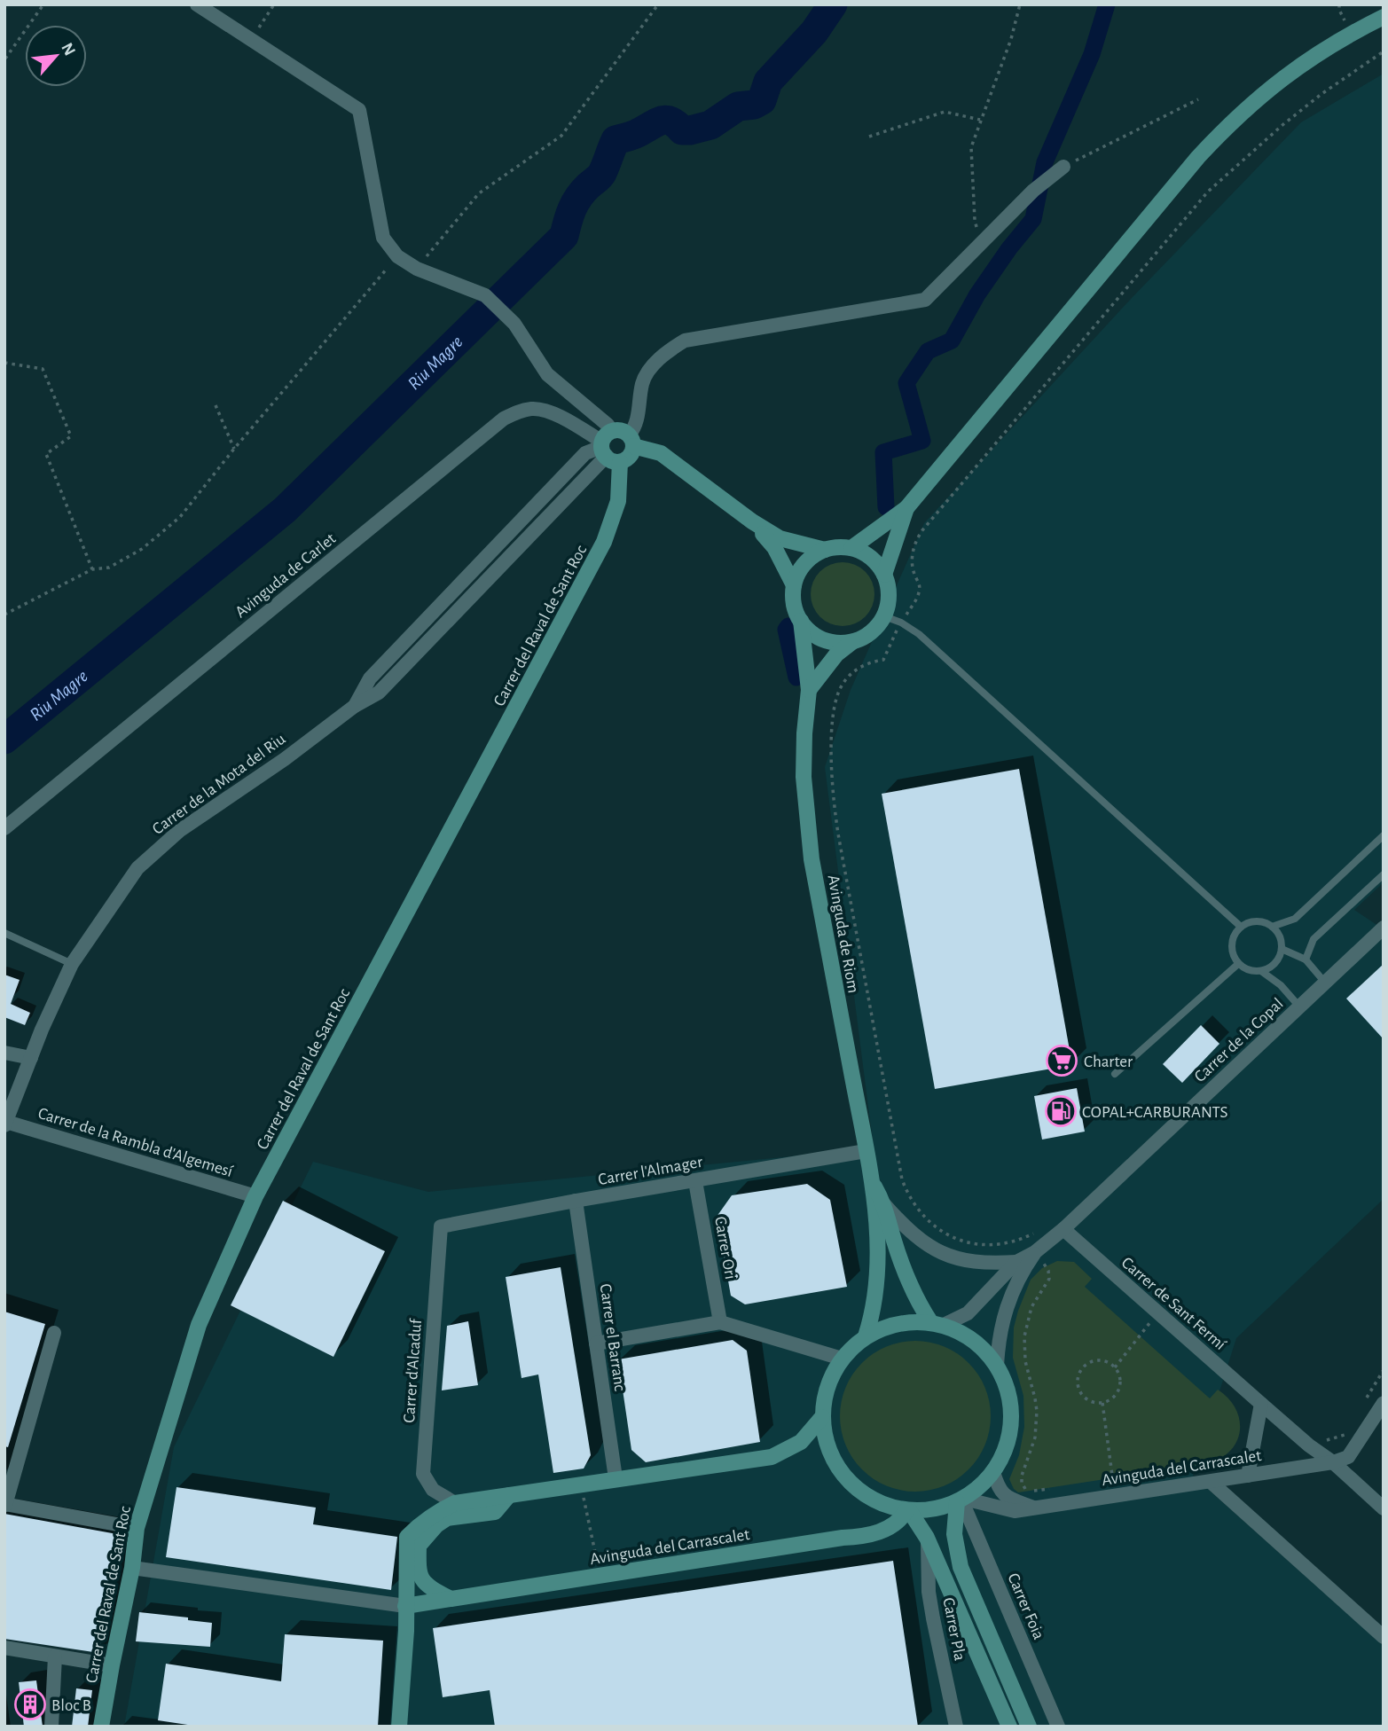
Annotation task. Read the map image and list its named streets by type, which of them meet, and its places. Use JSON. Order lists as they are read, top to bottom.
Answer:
{
  "streets": {
    "street": [
      "Avinguda de Carlet",
      "Carrer del Raval de Sant Roc",
      "Carrer de la Mota del Riu",
      "Avinguda de Riom",
      "Carrer de la Copal",
      "Carrer de la Rambla d'Algemesí",
      "Carrer l'Almager",
      "Carrer Ori",
      "Carrer de Sant Fermí",
      "Carrer el Barranc",
      "Carrer d'Alcaduf",
      "Avinguda del Carrascalet",
      "Carrer Foia",
      "Carrer Pla"
    ]
  },
  "crossings": [
    ["Avinguda de Carlet", "Carrer del Raval de Sant Roc"],
    ["Avinguda de Carlet", "Carrer de la Mota del Riu"],
    ["Carrer del Raval de Sant Roc", "Carrer de la Mota del Riu"],
    ["Carrer del Raval de Sant Roc", "Carrer de la Rambla d'Algemesí"],
    ["Carrer del Raval de Sant Roc", "Avinguda del Carrascalet"],
    ["Carrer de la Mota del Riu", "Carrer de la Rambla d'Algemesí"],
    ["Avinguda de Riom", "Carrer de la Copal"],
    ["Avinguda de Riom", "Carrer l'Almager"],
    ["Avinguda de Riom", "Avinguda del Carrascalet"],
    ["Avinguda de Riom", "Carrer Foia"],
    ["Carrer de la Copal", "Carrer de Sant Fermí"],
    ["Carrer de la Copal", "Avinguda del Carrascalet"],
    ["Carrer de la Copal", "Carrer Foia"],
    ["Carrer l'Almager", "Carrer Ori"],
    ["Carrer l'Almager", "Carrer el Barranc"],
    ["Carrer l'Almager", "Carrer d'Alcaduf"],
    ["Carrer de Sant Fermí", "Avinguda del Carrascalet"],
    ["Avinguda del Carrascalet", "Carrer Foia"]
  ],
  "water": ["Riu Magre"],
  "places": {
    "supermarket": ["Charter"],
    "fuel station": ["COPAL+CARBURANTS"],
    "building": ["Bloc B"]
  },
  "north": "top right"
}
